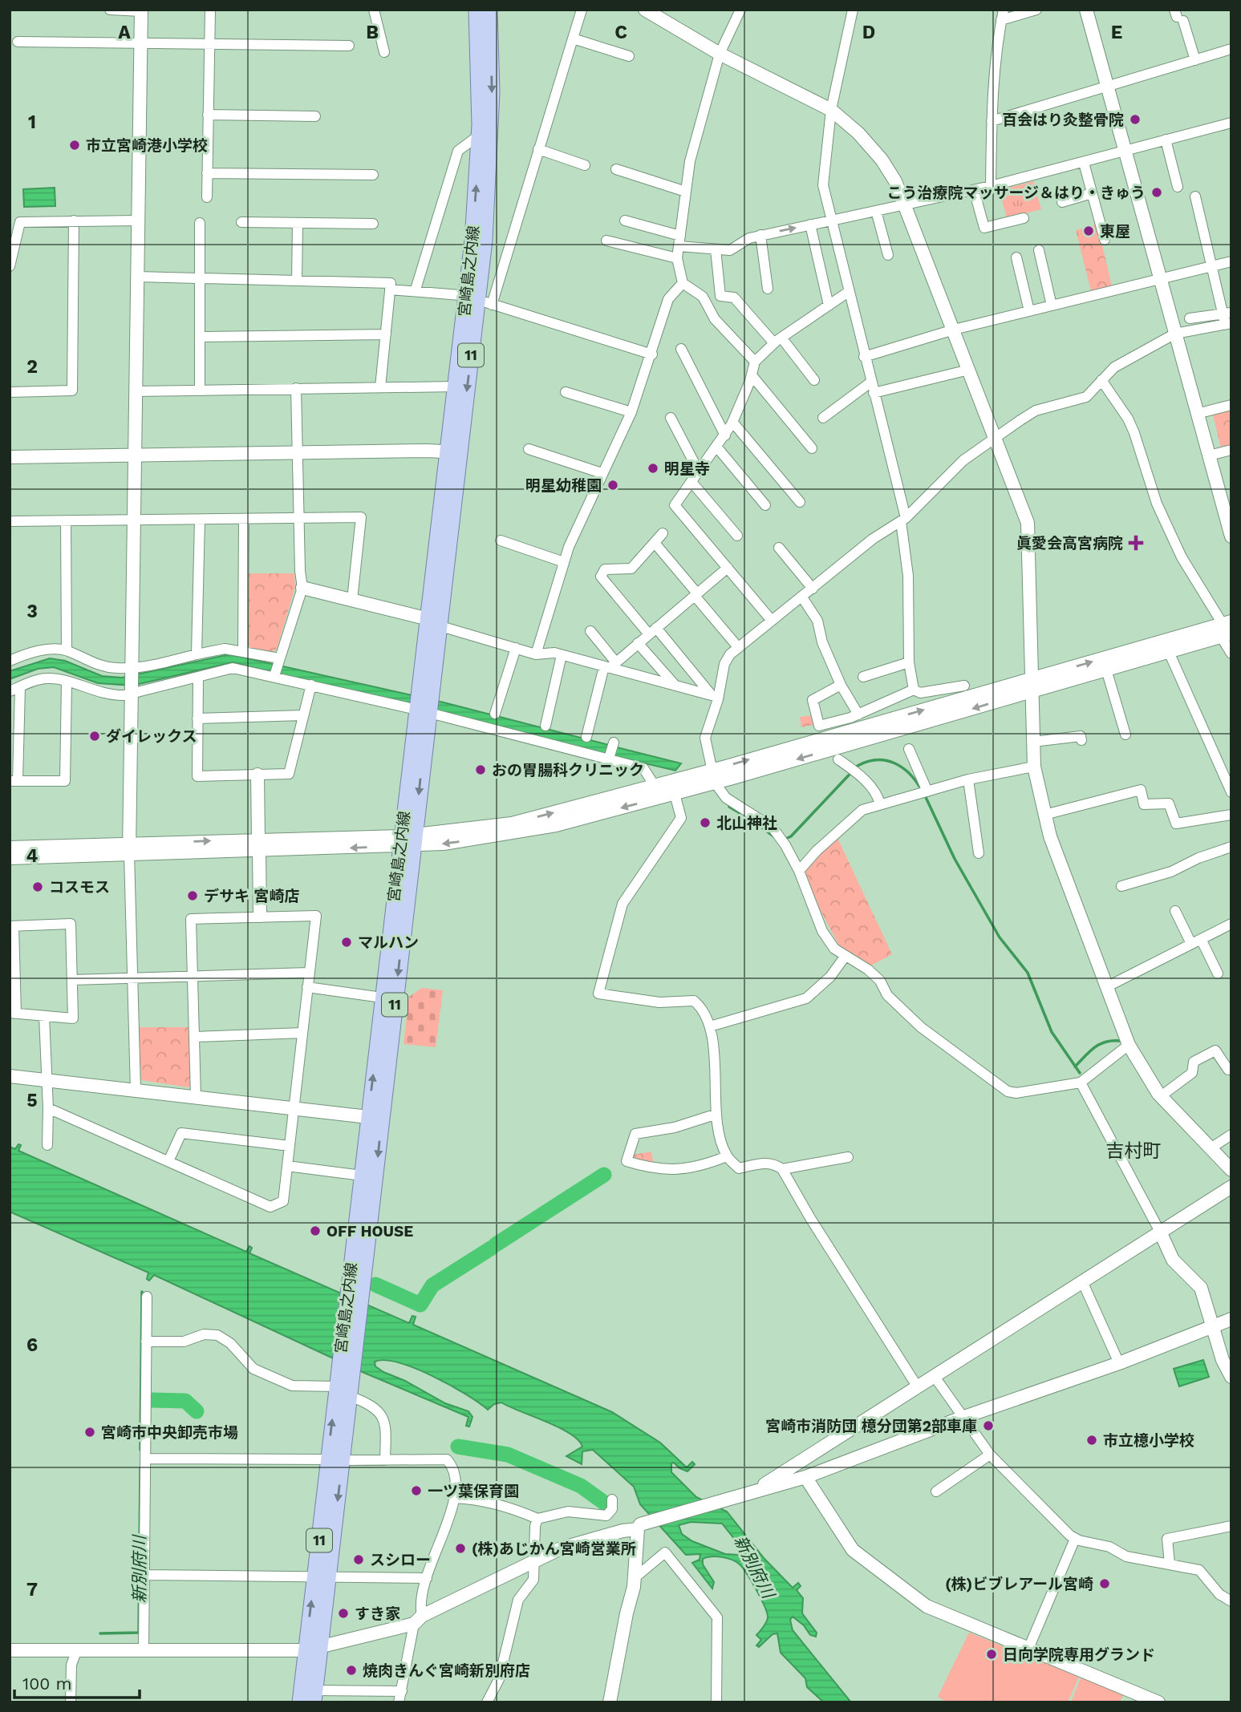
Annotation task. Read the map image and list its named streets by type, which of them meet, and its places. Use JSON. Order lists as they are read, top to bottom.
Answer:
{
  "streets": {
    "main road": ["宮崎島之内線", "11"]
  },
  "districts": ["吉村町"],
  "water": ["新別府川"],
  "places": {
    "other": [
      "百会はり灸整骨院",
      "市立宮崎港小学校",
      "こう治療院マッサージ＆はり・きゅう",
      "東屋",
      "明星寺",
      "明星幼稚園",
      "ダイレックス",
      "おの胃腸科クリニック",
      "北山神社",
      "コスモス",
      "デサキ 宮崎店",
      "マルハン",
      "OFF HOUSE",
      "宮崎市消防団 檍分団第2部車庫",
      "宮崎市中央卸売市場",
      "市立檍小学校",
      "一ツ葉保育園",
      "(株)あじかん宮崎営業所",
      "スシロー",
      "(株)ビブレアール宮崎",
      "すき家",
      "日向学院専用グランド",
      "焼肉きんぐ宮崎新別府店"
    ],
    "health": ["眞愛会高宮病院"]
  },
  "scale_bar": "100 m",
  "grid": {
    "columns": [
      "A",
      "B",
      "C",
      "D",
      "E"
    ],
    "rows": [
      "1",
      "2",
      "3",
      "4",
      "5",
      "6",
      "7"
    ]
  }
}
